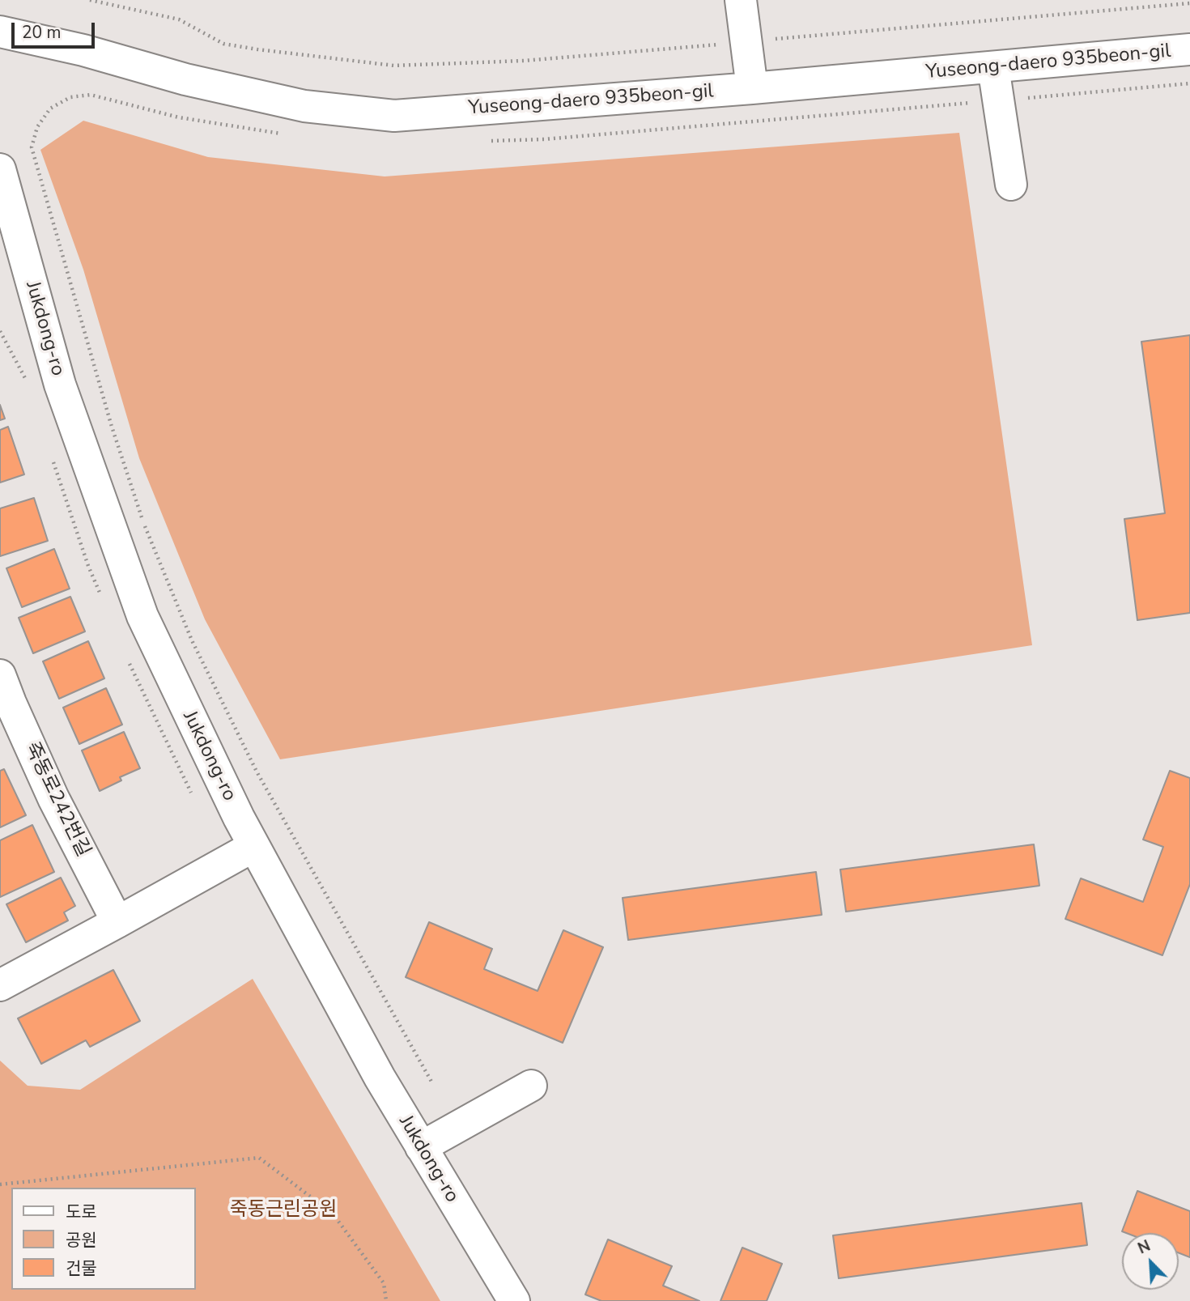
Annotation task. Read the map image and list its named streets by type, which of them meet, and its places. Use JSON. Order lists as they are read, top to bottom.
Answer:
{
  "streets": {
    "street": ["Yuseong-daero 935beon-gil", "Jukdong-ro", "죽동로242번길"]
  },
  "parks": ["죽동근린공원"],
  "legend": ["도로", "공원", "건물"],
  "scale_bar": "20 m",
  "north": "top left"
}
